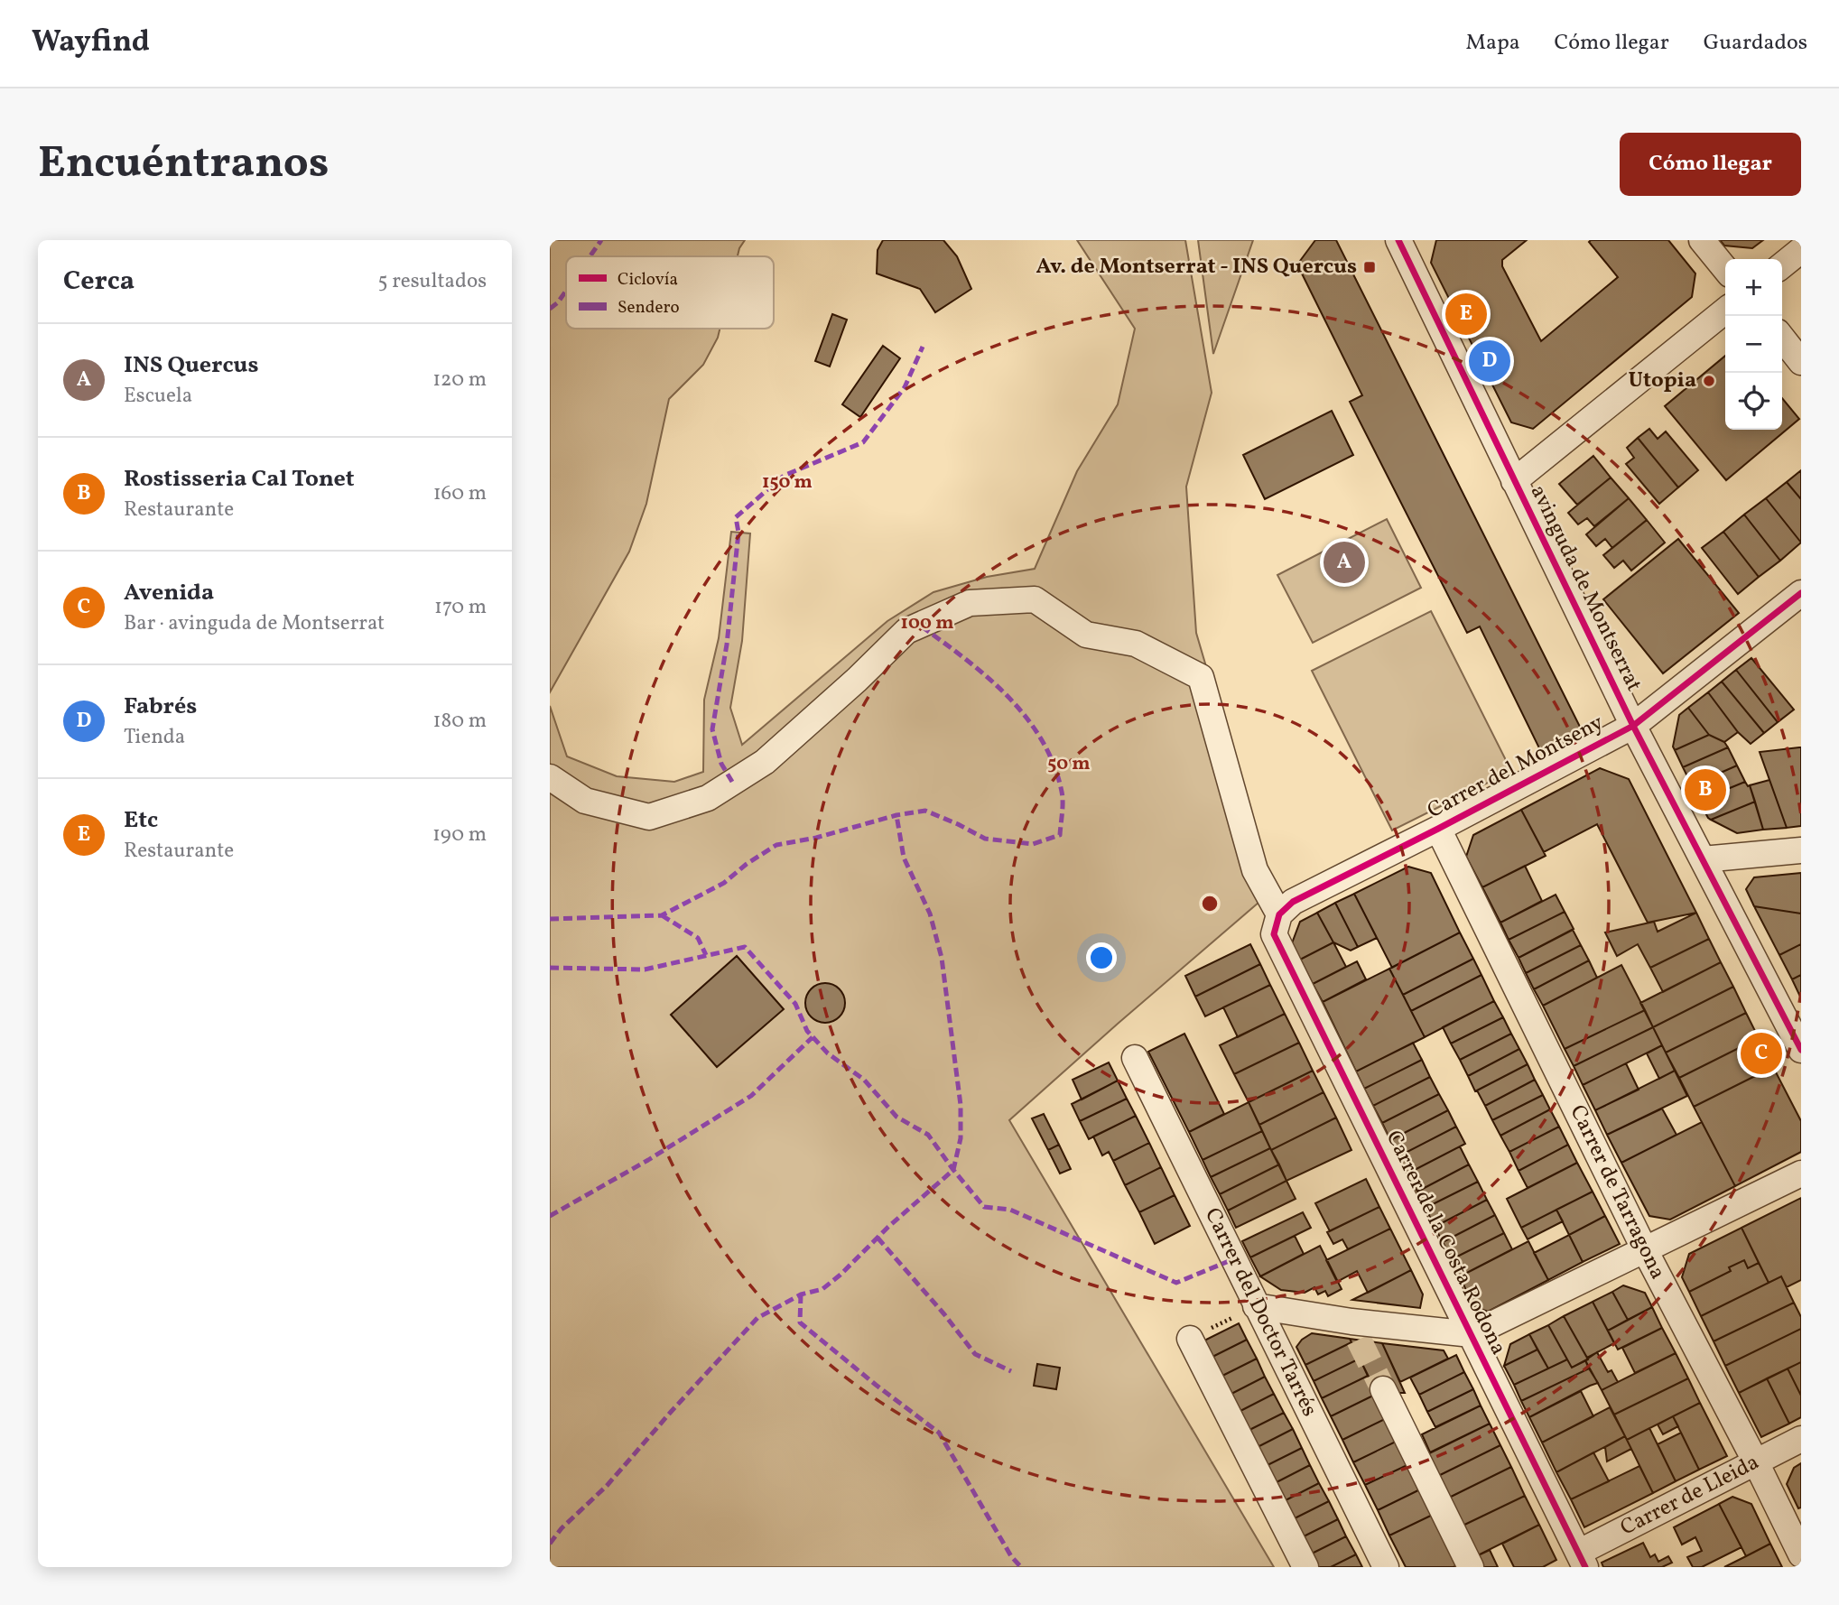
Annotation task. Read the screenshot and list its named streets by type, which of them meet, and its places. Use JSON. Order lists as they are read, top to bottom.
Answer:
{
  "streets": {
    "street": [
      "avinguda de Montserrat",
      "Carrer del Montseny",
      "Carrer de Tarragona",
      "Carrer de la Costa Rodona",
      "Carrer del Doctor Tarrés",
      "Carrer de Lleida"
    ]
  },
  "crossings": [
    ["avinguda de Montserrat", "Carrer del Montseny"],
    ["Carrer del Montseny", "Carrer de Tarragona"],
    ["Carrer del Montseny", "Carrer de la Costa Rodona"],
    ["Carrer de Tarragona", "Carrer de Lleida"],
    ["Carrer de la Costa Rodona", "Carrer de Lleida"]
  ],
  "places": {
    "transit": ["Av. de Montserrat - INS Quercus"],
    "other": ["Utopia"]
  },
  "legend": ["Ciclovía", "Sendero"],
  "page": {
    "header": "Wayfind",
    "nav": ["Mapa", "Cómo llegar", "Guardados"],
    "buttons": "Cómo llegar",
    "title": "Encuéntranos",
    "heading": ["Cerca", "5 resultados"],
    "map_buttons": ["+", "−"],
    "pins": [
      "E",
      "D",
      "A",
      "B",
      "C"
    ],
    "list": [
      {
        "mark": "A",
        "name": "INS Quercus",
        "note": "Escuela",
        "value": "120 m"
      },
      {
        "mark": "B",
        "name": "Rostisseria Cal Tonet",
        "note": "Restaurante",
        "value": "160 m"
      },
      {
        "mark": "C",
        "name": "Avenida",
        "note": "Bar · avinguda de Montserrat",
        "value": "170 m"
      },
      {
        "mark": "D",
        "name": "Fabrés",
        "note": "Tienda",
        "value": "180 m"
      },
      {
        "mark": "E",
        "name": "Etc",
        "note": "Restaurante",
        "value": "190 m"
      }
    ]
  },
  "rings": ["150 m", "100 m", "50 m"]
}
